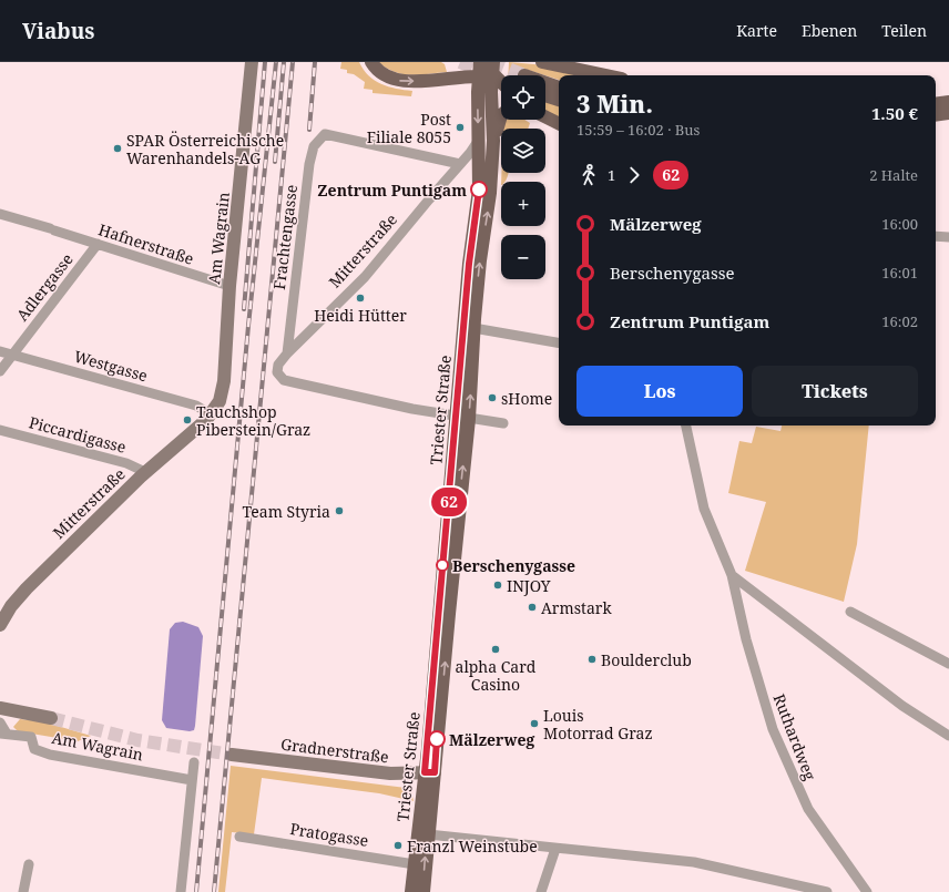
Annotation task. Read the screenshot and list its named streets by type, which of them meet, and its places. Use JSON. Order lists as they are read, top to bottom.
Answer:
{
  "streets": {
    "main road": ["Triester Straße"],
    "street": [
      "Frachtengasse",
      "Am Wagrain",
      "Hafnerstraße",
      "Mitterstraße",
      "Adlergasse",
      "Westgasse",
      "Piccardigasse",
      "Ruthardweg",
      "Gradnerstraße",
      "Pratogasse"
    ]
  },
  "crossings": [
    ["Frachtengasse", "Mitterstraße"],
    ["Am Wagrain", "Hafnerstraße"],
    ["Am Wagrain", "Mitterstraße"],
    ["Am Wagrain", "Westgasse"],
    ["Hafnerstraße", "Adlergasse"],
    ["Mitterstraße", "Westgasse"],
    ["Mitterstraße", "Triester Straße"],
    ["Mitterstraße", "Piccardigasse"],
    ["Adlergasse", "Westgasse"],
    ["Triester Straße", "Gradnerstraße"],
    ["Triester Straße", "Pratogasse"]
  ],
  "places": [
    "Post Filiale 8055",
    "SPAR Österreichische Warenhandels-AG",
    "Zentrum Puntigam",
    "Heidi Hütter",
    "sHome",
    "Tauchshop Piberstein/Graz",
    "Team Styria",
    "Berschenygasse",
    "INJOY",
    "Armstark",
    "alpha Card Casino",
    "Boulderclub",
    "Louis Motorrad Graz",
    "Mälzerweg",
    "Franzl Weinstube"
  ],
  "lines": ["bus line 62"],
  "page": {
    "header": "Viabus",
    "nav": ["Karte", "Ebenen", "Teilen"],
    "on_map": "62",
    "map_buttons": ["+", "−"],
    "heading": ["3 Min.", "15:59 – 16:02 · Bus", "1.50 €"],
    "legs": ["1", "62", "2 Halte"],
    "list": [
      {
        "name": "Mälzerweg",
        "value": "16:00"
      },
      {
        "name": "Berschenygasse",
        "value": "16:01"
      },
      {
        "name": "Zentrum Puntigam",
        "value": "16:02"
      }
    ],
    "buttons": ["Los", "Tickets"]
  }
}
